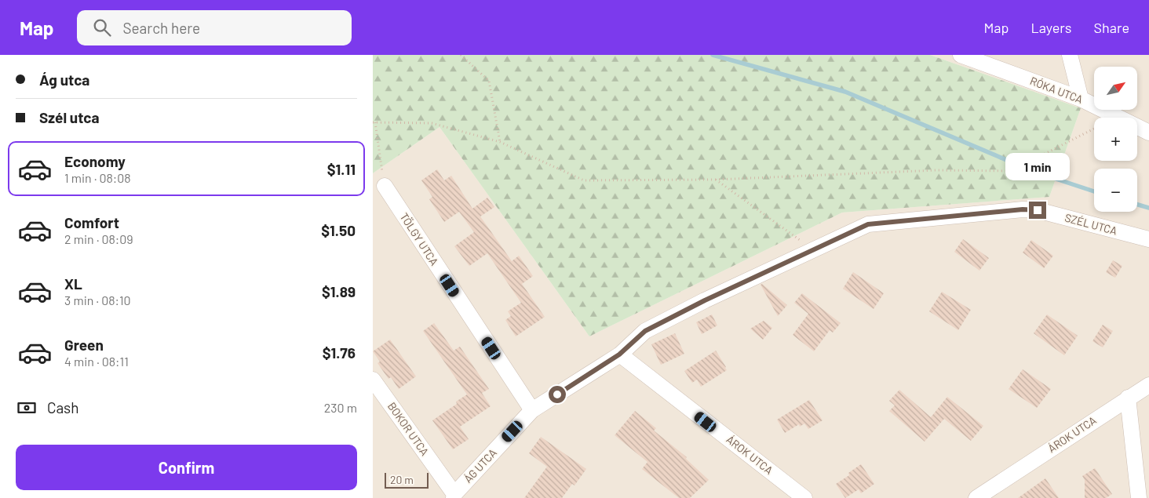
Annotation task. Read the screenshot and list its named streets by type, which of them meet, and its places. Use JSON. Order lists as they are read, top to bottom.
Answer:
{
  "streets": {
    "street": [
      "RÓKA UTCA",
      "SZÉL UTCA",
      "TÖLGY UTCA",
      "BOKOR UTCA",
      "ÁROK UTCA",
      "ÁG UTCA"
    ]
  },
  "crossings": [
    ["SZÉL UTCA", "ÁROK UTCA"],
    ["SZÉL UTCA", "ÁG UTCA"],
    ["TÖLGY UTCA", "ÁG UTCA"],
    ["BOKOR UTCA", "ÁG UTCA"],
    ["ÁROK UTCA", "ÁG UTCA"]
  ],
  "scale_bar": "20 m",
  "north": "top right",
  "page": {
    "header": "Map",
    "search": "Search here",
    "nav": ["Map", "Layers", "Share"],
    "banner": ["Ág utca", "Szél utca"],
    "map_buttons": ["+", "−"],
    "list": [
      {
        "name": "Economy",
        "note": "1 min · 08:08",
        "value": "$1.11"
      },
      {
        "name": "Comfort",
        "note": "2 min · 08:09",
        "value": "$1.50"
      },
      {
        "name": "XL",
        "note": "3 min · 08:10",
        "value": "$1.89"
      },
      {
        "name": "Green",
        "note": "4 min · 08:11",
        "value": "$1.76"
      }
    ],
    "bubble": "1 min",
    "pay": ["Cash", "230 m"],
    "buttons": "Confirm",
    "scale": "20 m"
  }
}
